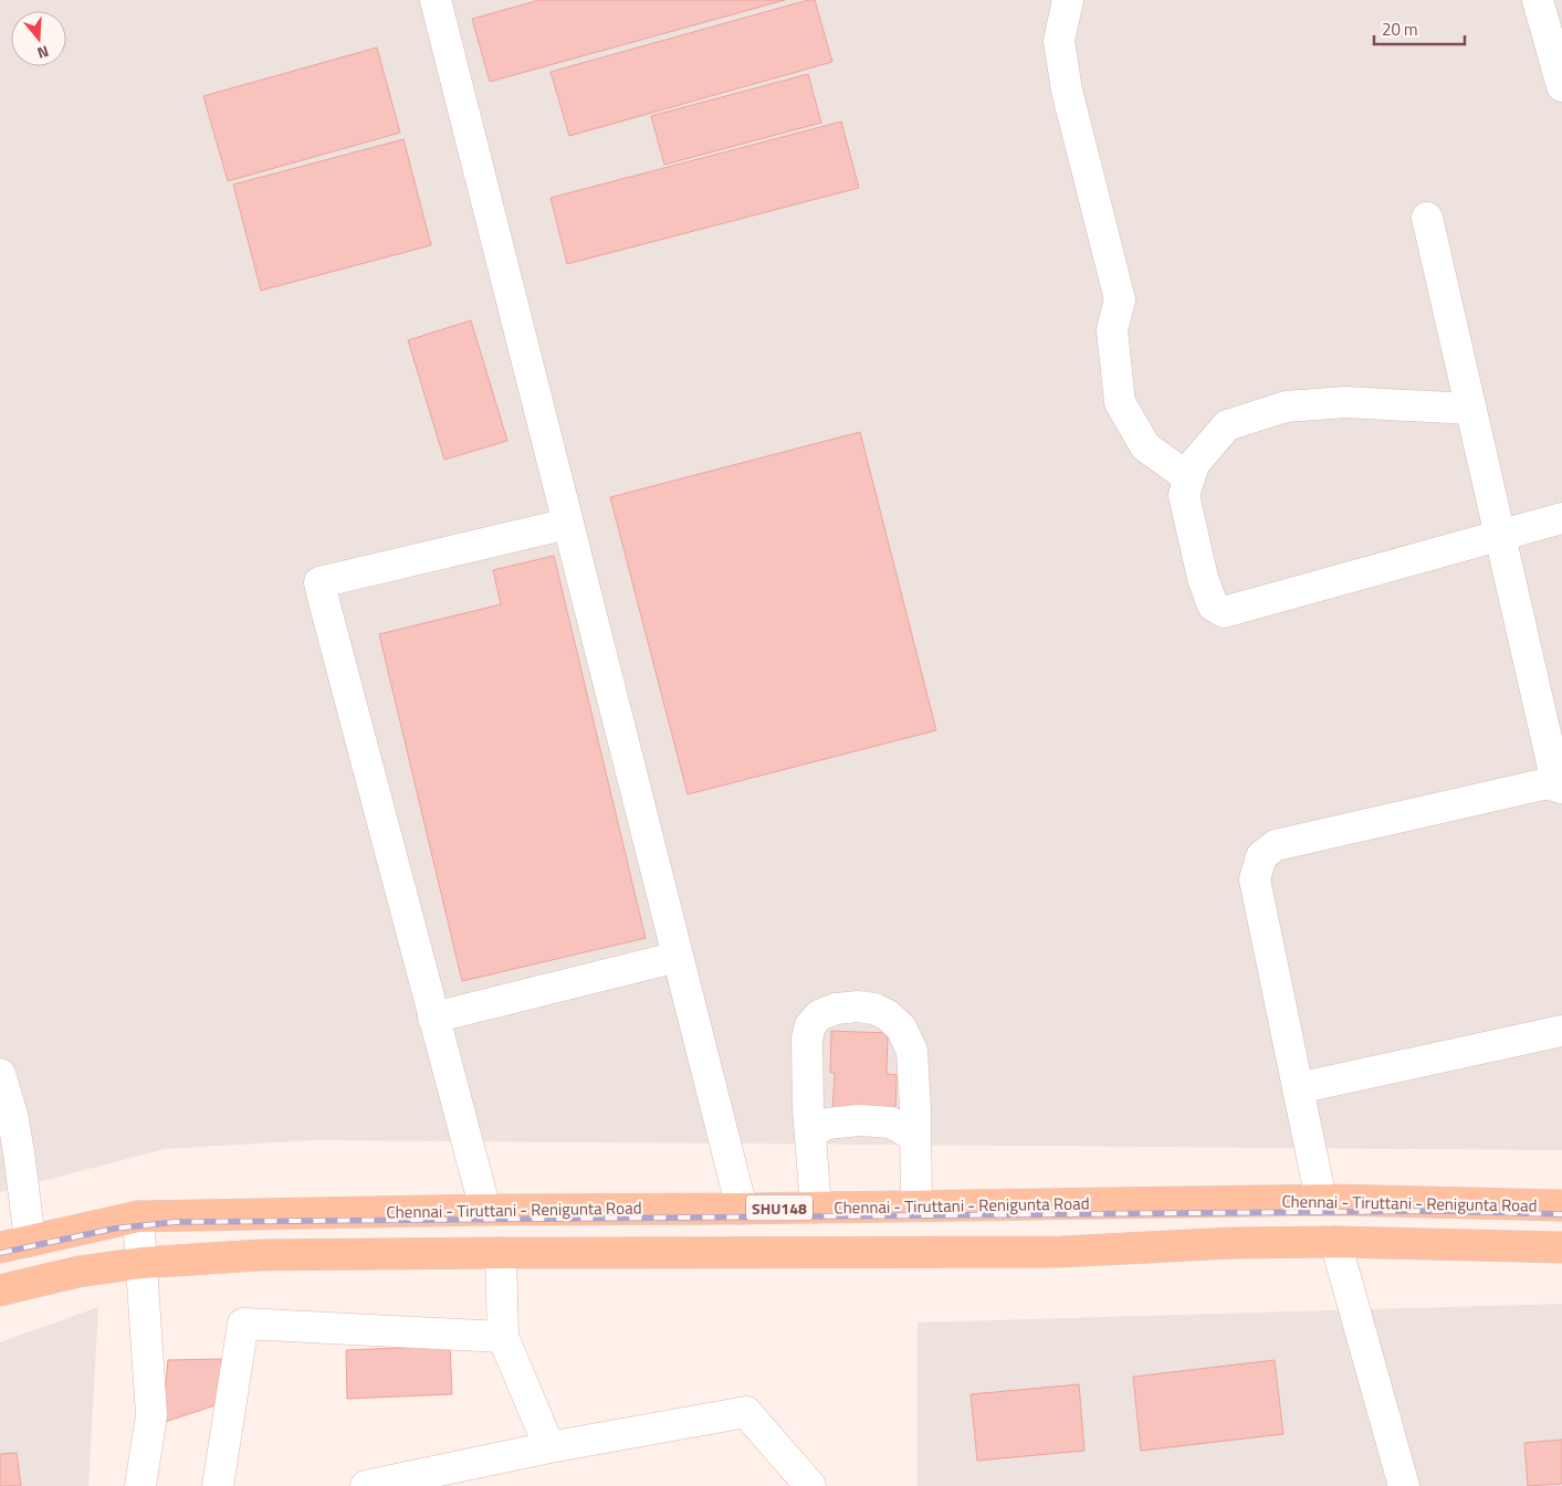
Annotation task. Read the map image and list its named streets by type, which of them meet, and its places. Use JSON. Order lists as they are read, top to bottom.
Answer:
{
  "streets": {
    "main road": ["Chennai - Tiruttani - Renigunta Road", "SHU148"]
  },
  "scale_bar": "20 m",
  "north": "bottom"
}
